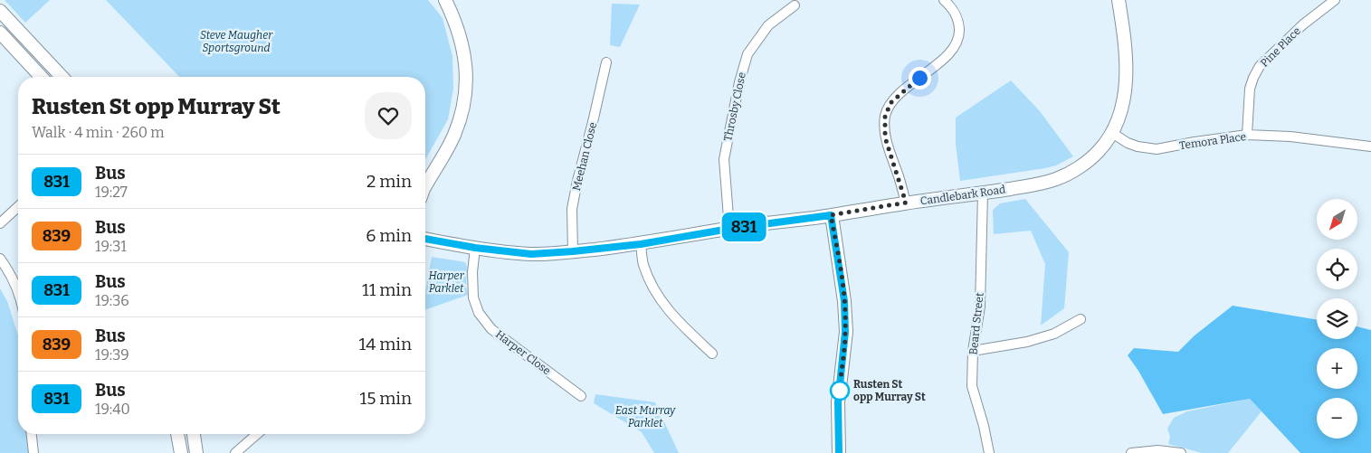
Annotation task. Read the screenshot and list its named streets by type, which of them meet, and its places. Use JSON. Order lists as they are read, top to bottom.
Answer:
{
  "streets": {
    "street": [
      "Pine Place",
      "Throsby Close",
      "Temora Place",
      "Meehan Close",
      "Candlebark Road",
      "Beard Street",
      "Harper Close"
    ]
  },
  "crossings": [
    ["Pine Place", "Temora Place"],
    ["Throsby Close", "Candlebark Road"],
    ["Temora Place", "Candlebark Road"],
    ["Meehan Close", "Candlebark Road"],
    ["Candlebark Road", "Beard Street"],
    ["Candlebark Road", "Harper Close"]
  ],
  "parks": ["Steve Maugher Sportsground", "Harper Parklet", "East Murray Parklet"],
  "places": ["Rusten St opp Murray St"],
  "lines": ["bus line 831"],
  "north": "bottom left",
  "page": {
    "on_map": "831",
    "heading": ["Rusten St opp Murray St", "Walk · 4 min · 260 m"],
    "list": [
      {
        "mark": "831",
        "name": "Bus",
        "note": "19:27",
        "value": "2 min"
      },
      {
        "mark": "839",
        "name": "Bus",
        "note": "19:31",
        "value": "6 min"
      },
      {
        "mark": "831",
        "name": "Bus",
        "note": "19:36",
        "value": "11 min"
      },
      {
        "mark": "839",
        "name": "Bus",
        "note": "19:39",
        "value": "14 min"
      },
      {
        "mark": "831",
        "name": "Bus",
        "note": "19:40",
        "value": "15 min"
      }
    ],
    "map_buttons": ["+", "−"]
  }
}
